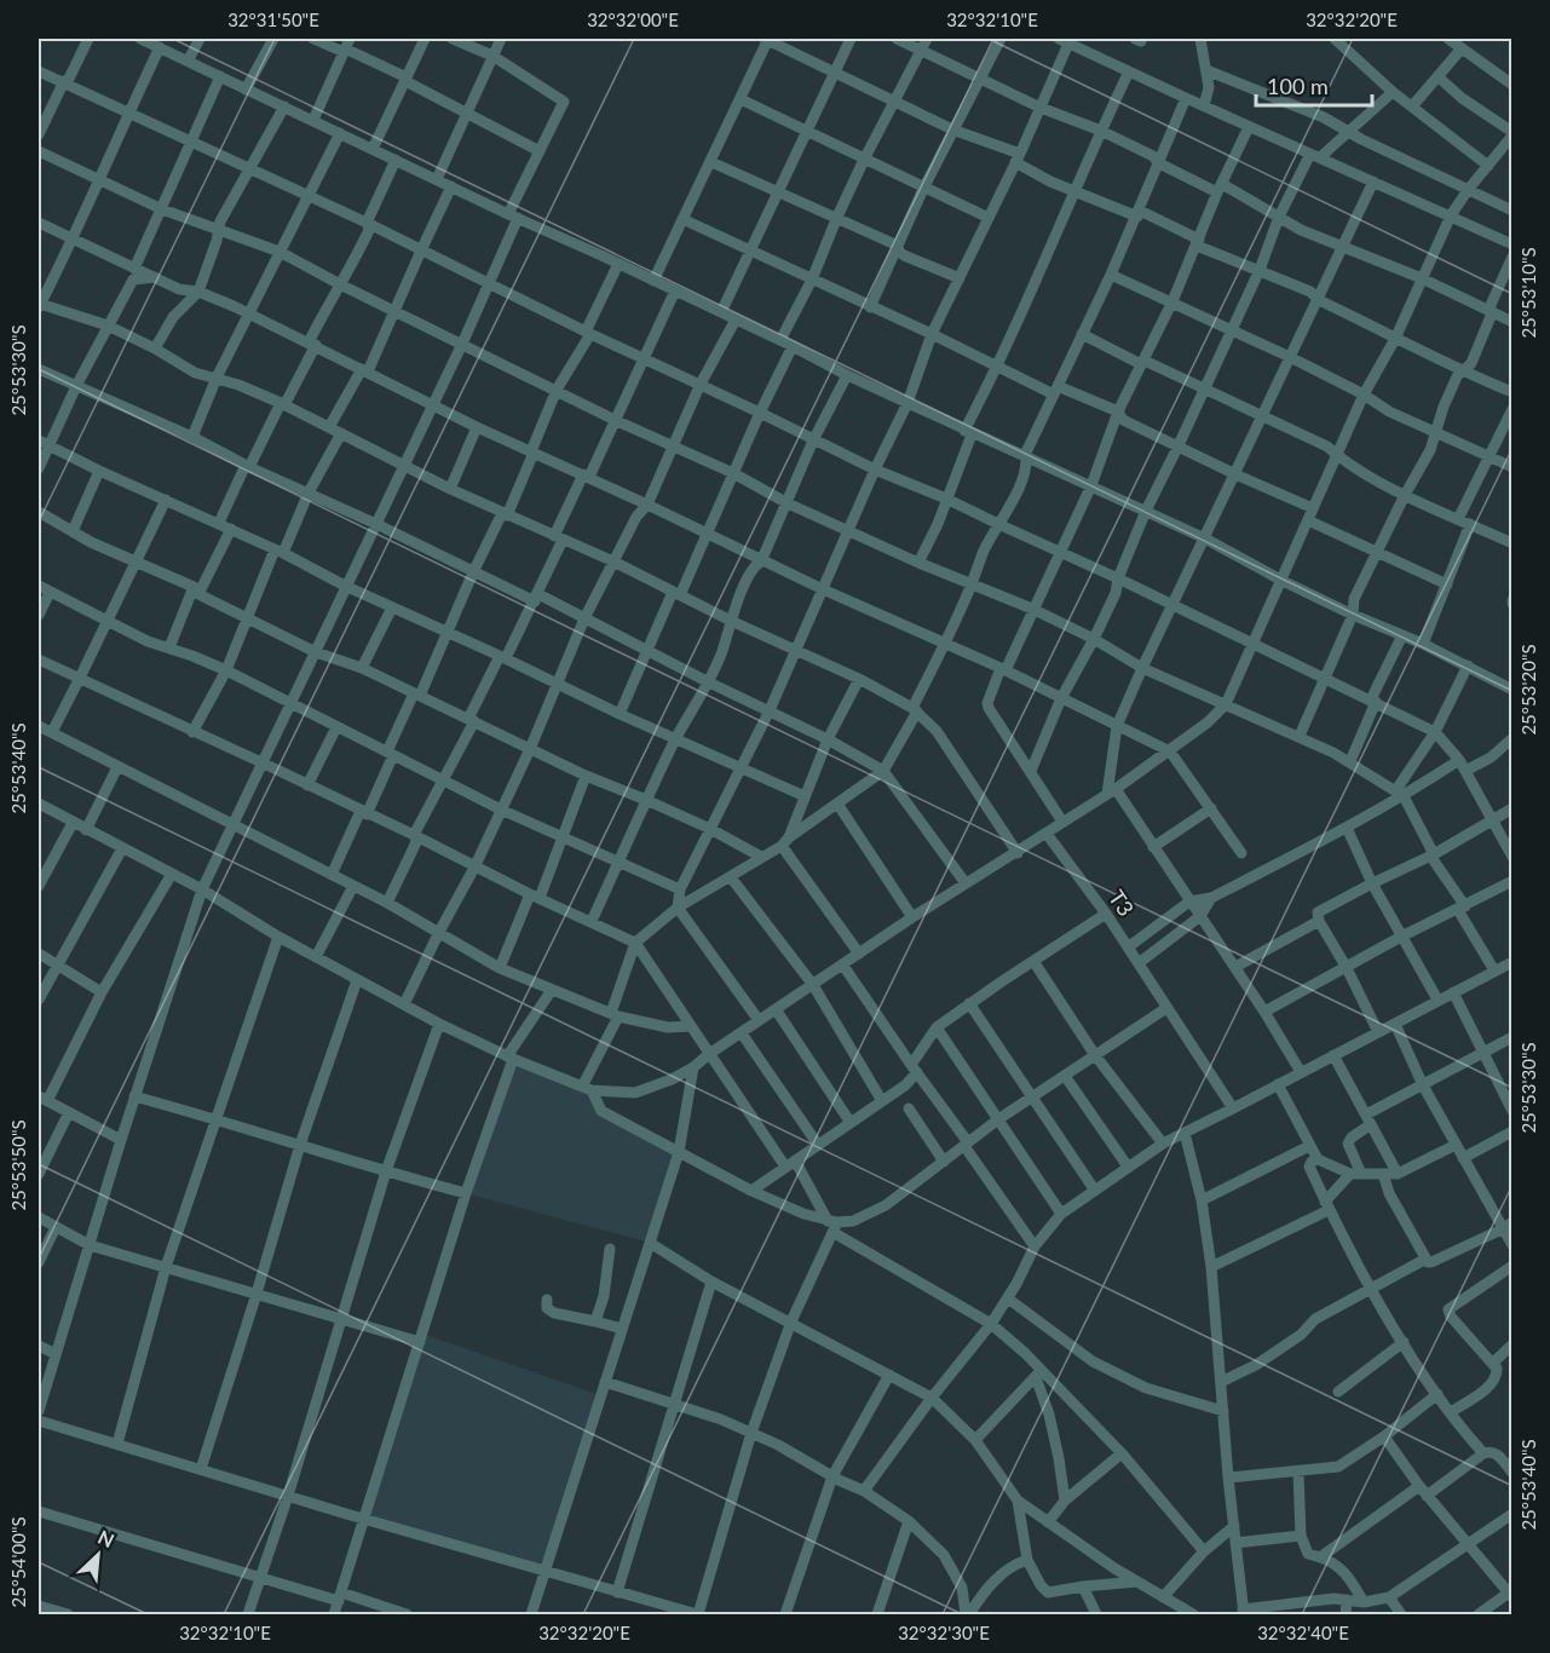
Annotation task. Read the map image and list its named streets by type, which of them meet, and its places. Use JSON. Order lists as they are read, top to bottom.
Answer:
{
  "streets": {
    "street": ["T3"]
  },
  "scale_bar": "100 m",
  "north": "top right",
  "coordinates": [
    "32°31'50\"E",
    "32°32'00\"E",
    "32°32'10\"E",
    "32°32'20\"E",
    "25°53'10\"S",
    "25°53'30\"S",
    "25°53'20\"S",
    "25°53'40\"S",
    "25°53'50\"S",
    "25°54'00\"S",
    "32°32'30\"E",
    "32°32'40\"E"
  ]
}
